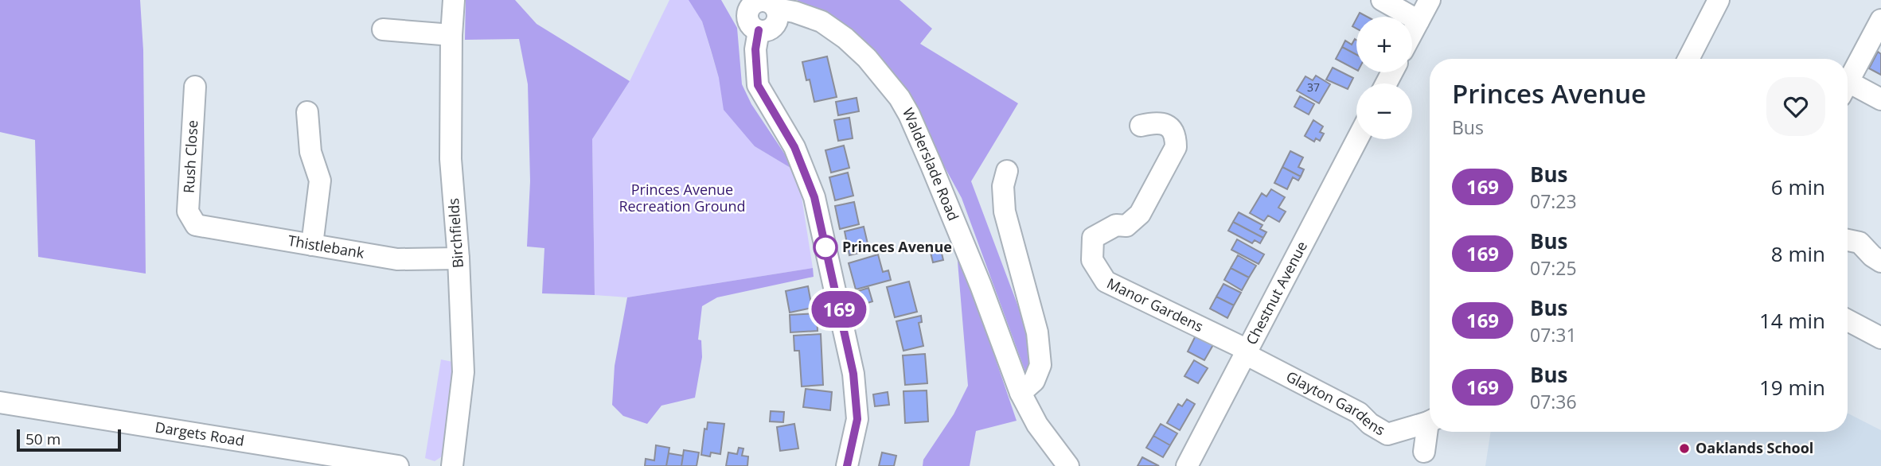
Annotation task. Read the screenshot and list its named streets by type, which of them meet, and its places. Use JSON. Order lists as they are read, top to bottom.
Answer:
{
  "streets": {
    "street": [
      "Rush Close",
      "Walderslade Road",
      "Birchfields",
      "Thistlebank",
      "Chestnut Avenue",
      "Manor Gardens",
      "Glayton Gardens",
      "Dargets Road"
    ]
  },
  "crossings": [
    ["Rush Close", "Thistlebank"],
    ["Birchfields", "Thistlebank"],
    ["Chestnut Avenue", "Manor Gardens"],
    ["Chestnut Avenue", "Glayton Gardens"],
    ["Manor Gardens", "Glayton Gardens"]
  ],
  "parks": ["Princes Avenue Recreation Ground"],
  "places": ["Princes Avenue", "Oaklands School"],
  "lines": ["bus line 169"],
  "house_numbers": ["37"],
  "scale_bar": "50 m",
  "page": {
    "on_map": "169",
    "map_buttons": ["+", "−"],
    "heading": ["Princes Avenue", "Bus"],
    "list": [
      {
        "mark": "169",
        "name": "Bus",
        "note": "07:23",
        "value": "6 min"
      },
      {
        "mark": "169",
        "name": "Bus",
        "note": "07:25",
        "value": "8 min"
      },
      {
        "mark": "169",
        "name": "Bus",
        "note": "07:31",
        "value": "14 min"
      },
      {
        "mark": "169",
        "name": "Bus",
        "note": "07:36",
        "value": "19 min"
      }
    ],
    "scale": "50 m"
  }
}
